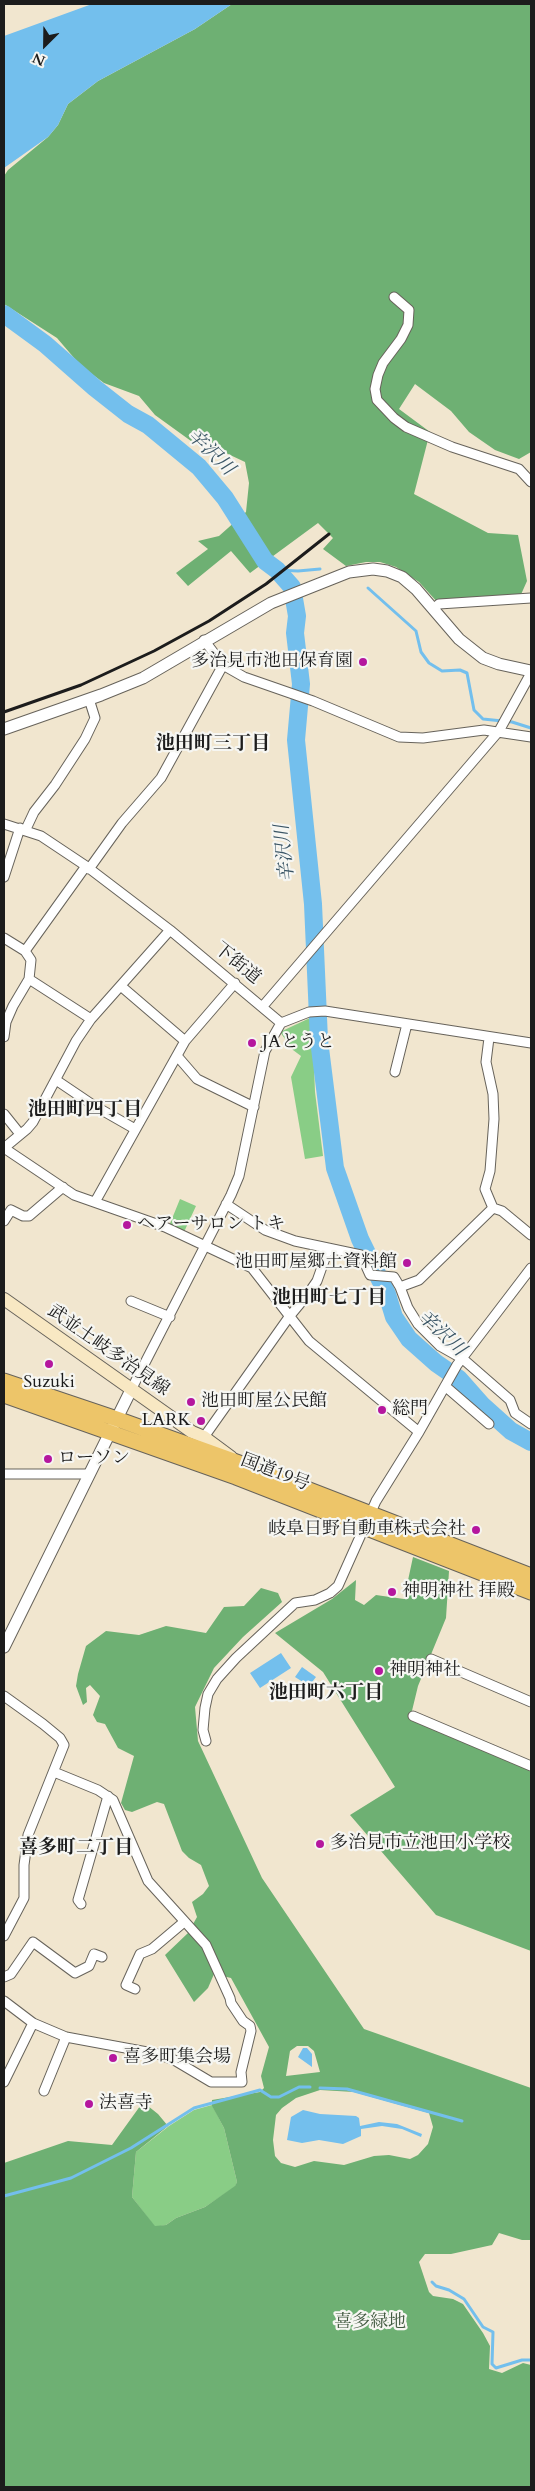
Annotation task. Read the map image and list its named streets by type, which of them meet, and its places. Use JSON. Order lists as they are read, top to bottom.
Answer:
{
  "streets": {
    "highway": ["国道19号"],
    "main road": ["武並土岐多治見線"],
    "street": ["下街道"]
  },
  "crossings": [
    ["武並土岐多治見線", "国道19号"]
  ],
  "districts": [
    "池田町三丁目",
    "池田町四丁目",
    "池田町七丁目",
    "池田町六丁目",
    "喜多町二丁目"
  ],
  "water": ["辛沢川"],
  "parks": ["喜多緑地"],
  "places": [
    "多治見市池田保育園",
    "JAとうと",
    "ヘアーサロン トキ",
    "池田町屋郷土資料館",
    "Suzuki",
    "池田町屋公民館",
    "総門",
    "LARK",
    "ローソン",
    "岐阜日野自動車株式会社",
    "神明神社 拝殿",
    "神明神社",
    "多治見市立池田小学校",
    "喜多町集会場",
    "法喜寺"
  ],
  "north": "bottom left"
}
